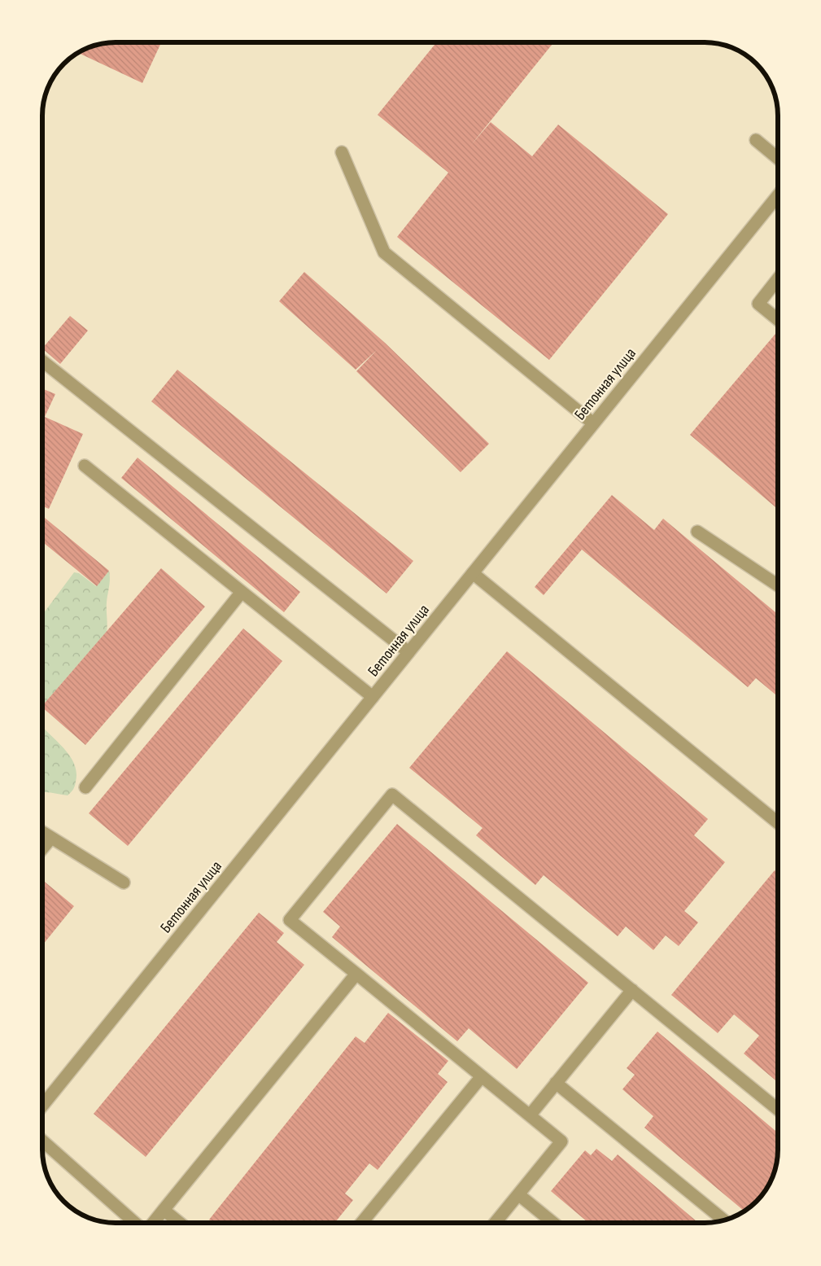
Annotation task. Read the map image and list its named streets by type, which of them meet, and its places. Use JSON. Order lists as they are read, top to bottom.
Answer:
{
  "streets": {
    "street": ["Бетонная улица"]
  }
}
